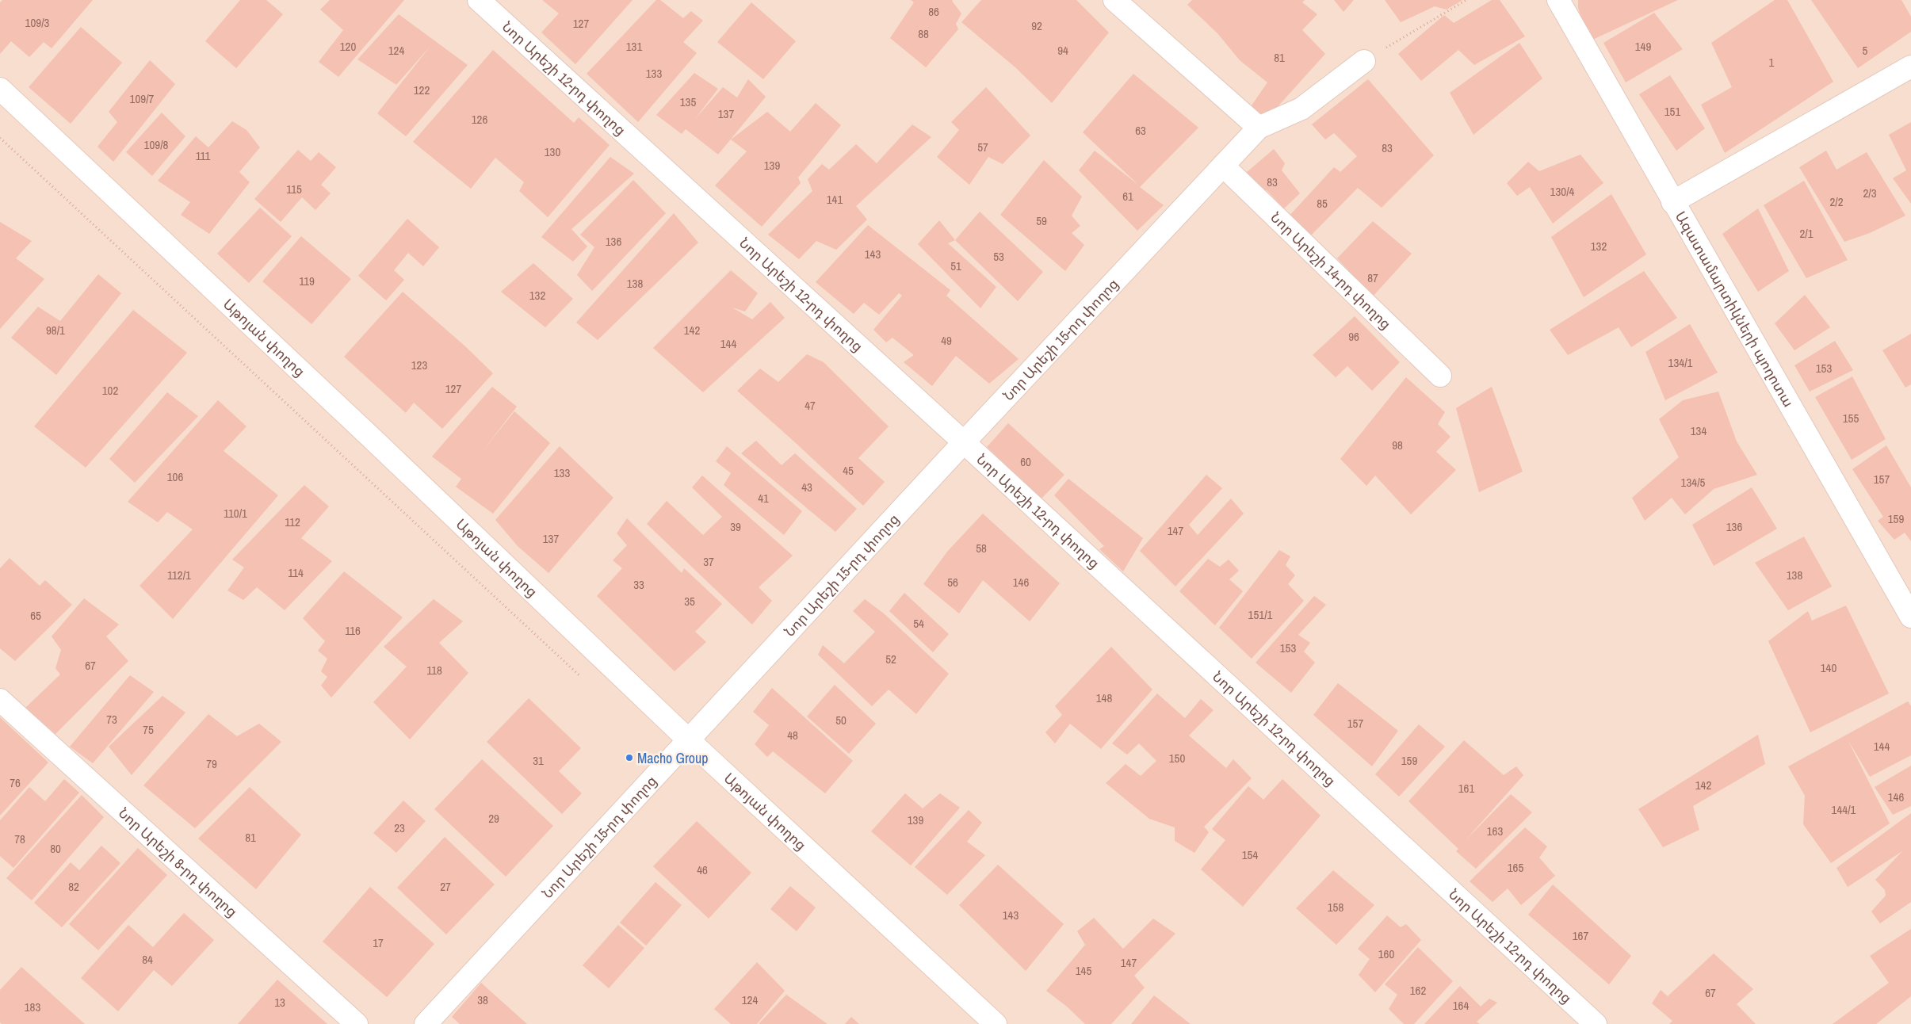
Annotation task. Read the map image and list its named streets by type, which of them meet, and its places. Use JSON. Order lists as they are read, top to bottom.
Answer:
{
  "streets": {
    "street": [
      "Նոր Արեշի 12-րդ փողոց",
      "Նոր Արեշի 14-րդ փողոց",
      "Ազատամարտիկների պողոտա",
      "Աթոյան փողոց",
      "Նոր Արեշի 15-րդ փողոց",
      "Նոր Արեշի 8-րդ փողոց"
    ]
  },
  "crossings": [
    ["Նոր Արեշի 12-րդ փողոց", "Նոր Արեշի 15-րդ փողոց"],
    ["Նոր Արեշի 14-րդ փողոց", "Նոր Արեշի 15-րդ փողոց"],
    ["Աթոյան փողոց", "Նոր Արեշի 15-րդ փողոց"]
  ],
  "places": ["Macho Group"],
  "house_numbers": [
    "86",
    "109/3",
    "127",
    "92",
    "88",
    "120",
    "131",
    "149",
    "124",
    "94",
    "5",
    "81",
    "1",
    "133",
    "122",
    "109/7",
    "135",
    "151",
    "137",
    "126",
    "63",
    "109/8",
    "57",
    "83",
    "130",
    "111",
    "139",
    "83",
    "115",
    "130/4",
    "2/3",
    "61",
    "141",
    "2/2",
    "85",
    "59",
    "2/1",
    "136",
    "132",
    "143",
    "53",
    "51",
    "87",
    "119",
    "138",
    "132",
    "98/1",
    "142",
    "96",
    "49",
    "144",
    "134/1",
    "123",
    "153",
    "127",
    "102",
    "47",
    "155",
    "134",
    "98",
    "60",
    "45",
    "133",
    "106",
    "157",
    "134/5",
    "43",
    "41",
    "110/1",
    "159",
    "112",
    "39",
    "136",
    "147",
    "137",
    "58",
    "37",
    "114",
    "112/1",
    "138",
    "56",
    "146",
    "33",
    "35",
    "151/1",
    "65",
    "54",
    "116",
    "153",
    "52",
    "67",
    "140",
    "118",
    "148",
    "73",
    "50",
    "157",
    "75",
    "48",
    "144",
    "150",
    "31",
    "159",
    "79",
    "76",
    "142",
    "161",
    "146",
    "144/1",
    "29",
    "139",
    "23",
    "163",
    "81",
    "78",
    "80",
    "154",
    "165",
    "46",
    "82",
    "27",
    "158",
    "143",
    "167",
    "17",
    "160",
    "84",
    "147",
    "145",
    "162",
    "67",
    "38",
    "124",
    "13",
    "164",
    "183"
  ]
}
